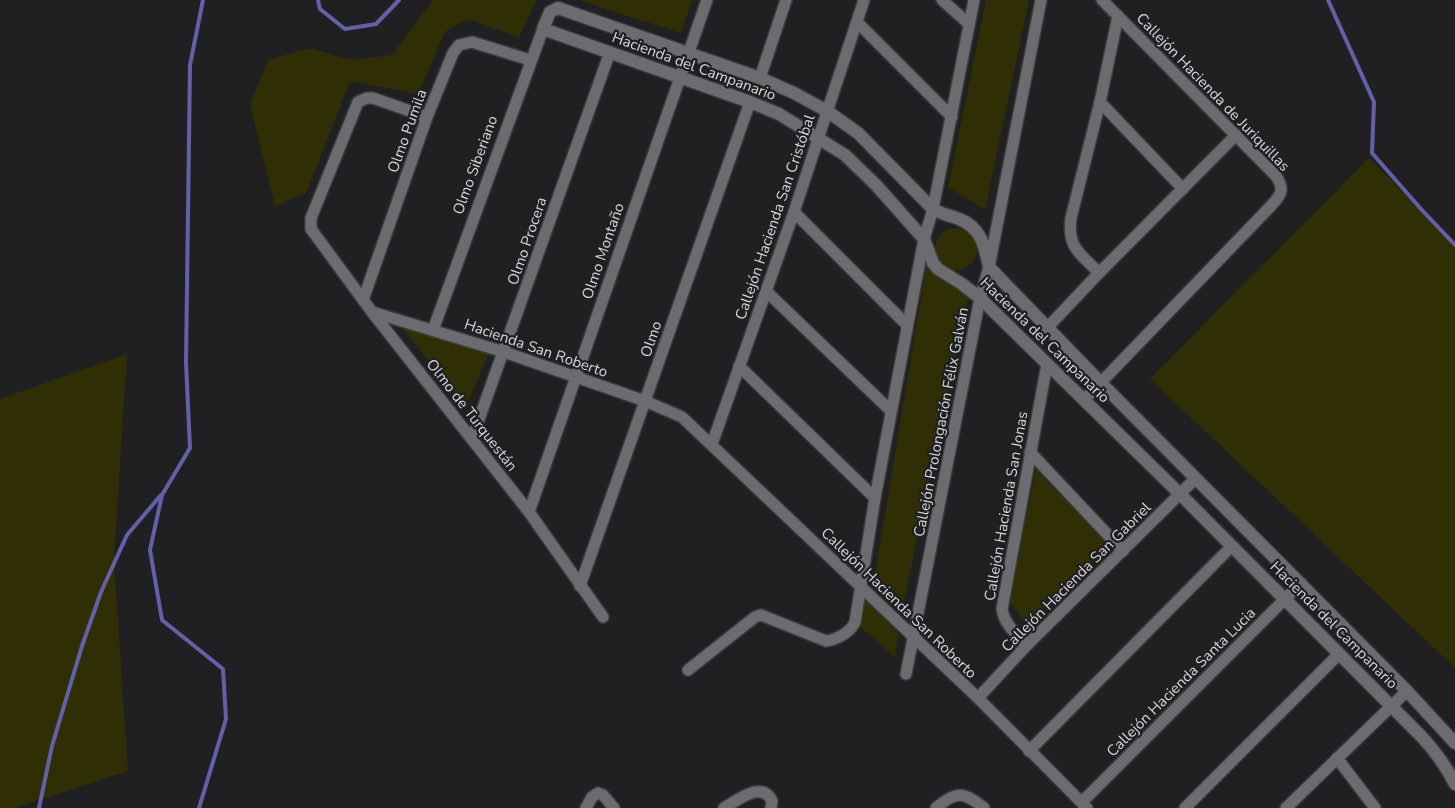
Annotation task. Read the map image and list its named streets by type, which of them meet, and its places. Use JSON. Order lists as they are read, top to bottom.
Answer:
{
  "streets": {
    "street": [
      "Hacienda del Campanario",
      "Callejón Hacienda de Juriquillas",
      "Olmo Pumila",
      "Olmo Siberiano",
      "Callejón Hacienda San Cristóbal",
      "Olmo Procera",
      "Olmo Montaño",
      "Olmo",
      "Hacienda San Roberto",
      "Olmo de Turquestán",
      "Callejón Prolongación Félix Galván",
      "Callejón Hacienda San Jonas",
      "Callejón Hacienda San Gabriel",
      "Callejón Hacienda San Roberto",
      "Callejón Hacienda Santa Lucia"
    ]
  },
  "crossings": [
    ["Hacienda del Campanario", "Callejón Hacienda de Juriquillas"],
    ["Hacienda del Campanario", "Olmo Siberiano"],
    ["Hacienda del Campanario", "Callejón Hacienda San Cristóbal"],
    ["Hacienda del Campanario", "Olmo Procera"],
    ["Hacienda del Campanario", "Olmo Montaño"],
    ["Hacienda del Campanario", "Olmo"],
    ["Hacienda del Campanario", "Callejón Prolongación Félix Galván"],
    ["Hacienda del Campanario", "Callejón Hacienda San Jonas"],
    ["Hacienda del Campanario", "Callejón Hacienda San Gabriel"],
    ["Hacienda del Campanario", "Callejón Hacienda Santa Lucia"],
    ["Olmo Pumila", "Olmo Siberiano"],
    ["Olmo Pumila", "Olmo de Turquestán"],
    ["Olmo Siberiano", "Hacienda San Roberto"],
    ["Callejón Hacienda San Cristóbal", "Callejón Hacienda San Roberto"],
    ["Olmo Procera", "Hacienda San Roberto"],
    ["Olmo Procera", "Olmo de Turquestán"],
    ["Olmo Montaño", "Hacienda San Roberto"],
    ["Olmo Montaño", "Olmo de Turquestán"],
    ["Olmo", "Hacienda San Roberto"],
    ["Olmo", "Olmo de Turquestán"],
    ["Hacienda San Roberto", "Olmo de Turquestán"],
    ["Hacienda San Roberto", "Callejón Hacienda San Roberto"],
    ["Callejón Prolongación Félix Galván", "Callejón Hacienda San Roberto"],
    ["Callejón Hacienda San Jonas", "Callejón Hacienda San Gabriel"],
    ["Callejón Hacienda San Gabriel", "Callejón Hacienda San Roberto"],
    ["Callejón Hacienda San Roberto", "Callejón Hacienda Santa Lucia"]
  ]
}
